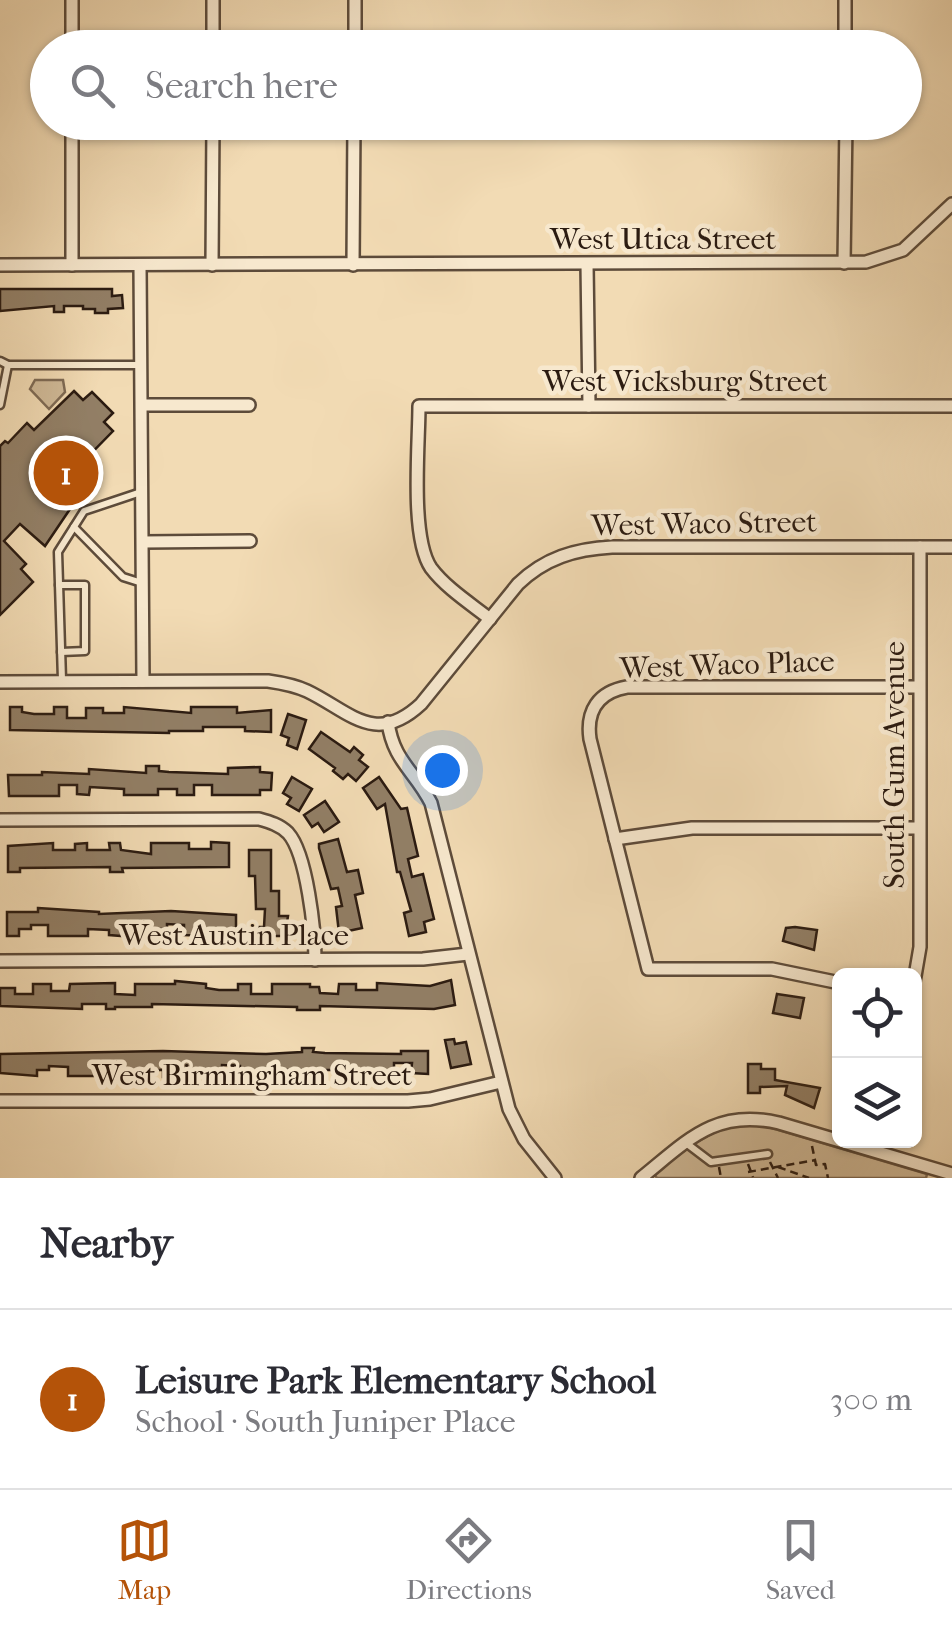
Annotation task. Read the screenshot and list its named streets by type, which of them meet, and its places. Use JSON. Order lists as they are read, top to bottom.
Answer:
{
  "streets": {
    "street": [
      "West Utica Street",
      "West Vicksburg Street",
      "West Waco Street",
      "West Waco Place",
      "South Gum Avenue",
      "West Austin Place",
      "West Birmingham Street"
    ]
  },
  "crossings": [
    ["West Vicksburg Street", "West Waco Street"],
    ["West Waco Street", "South Gum Avenue"],
    ["West Waco Place", "South Gum Avenue"]
  ],
  "page": {
    "search": "Search here",
    "pins": "1",
    "heading": "Nearby",
    "list": [
      {
        "mark": "1",
        "name": "Leisure Park Elementary School",
        "note": "School · South Juniper Place",
        "value": "300 m"
      }
    ],
    "nav": ["Map", "Directions", "Saved"]
  }
}
